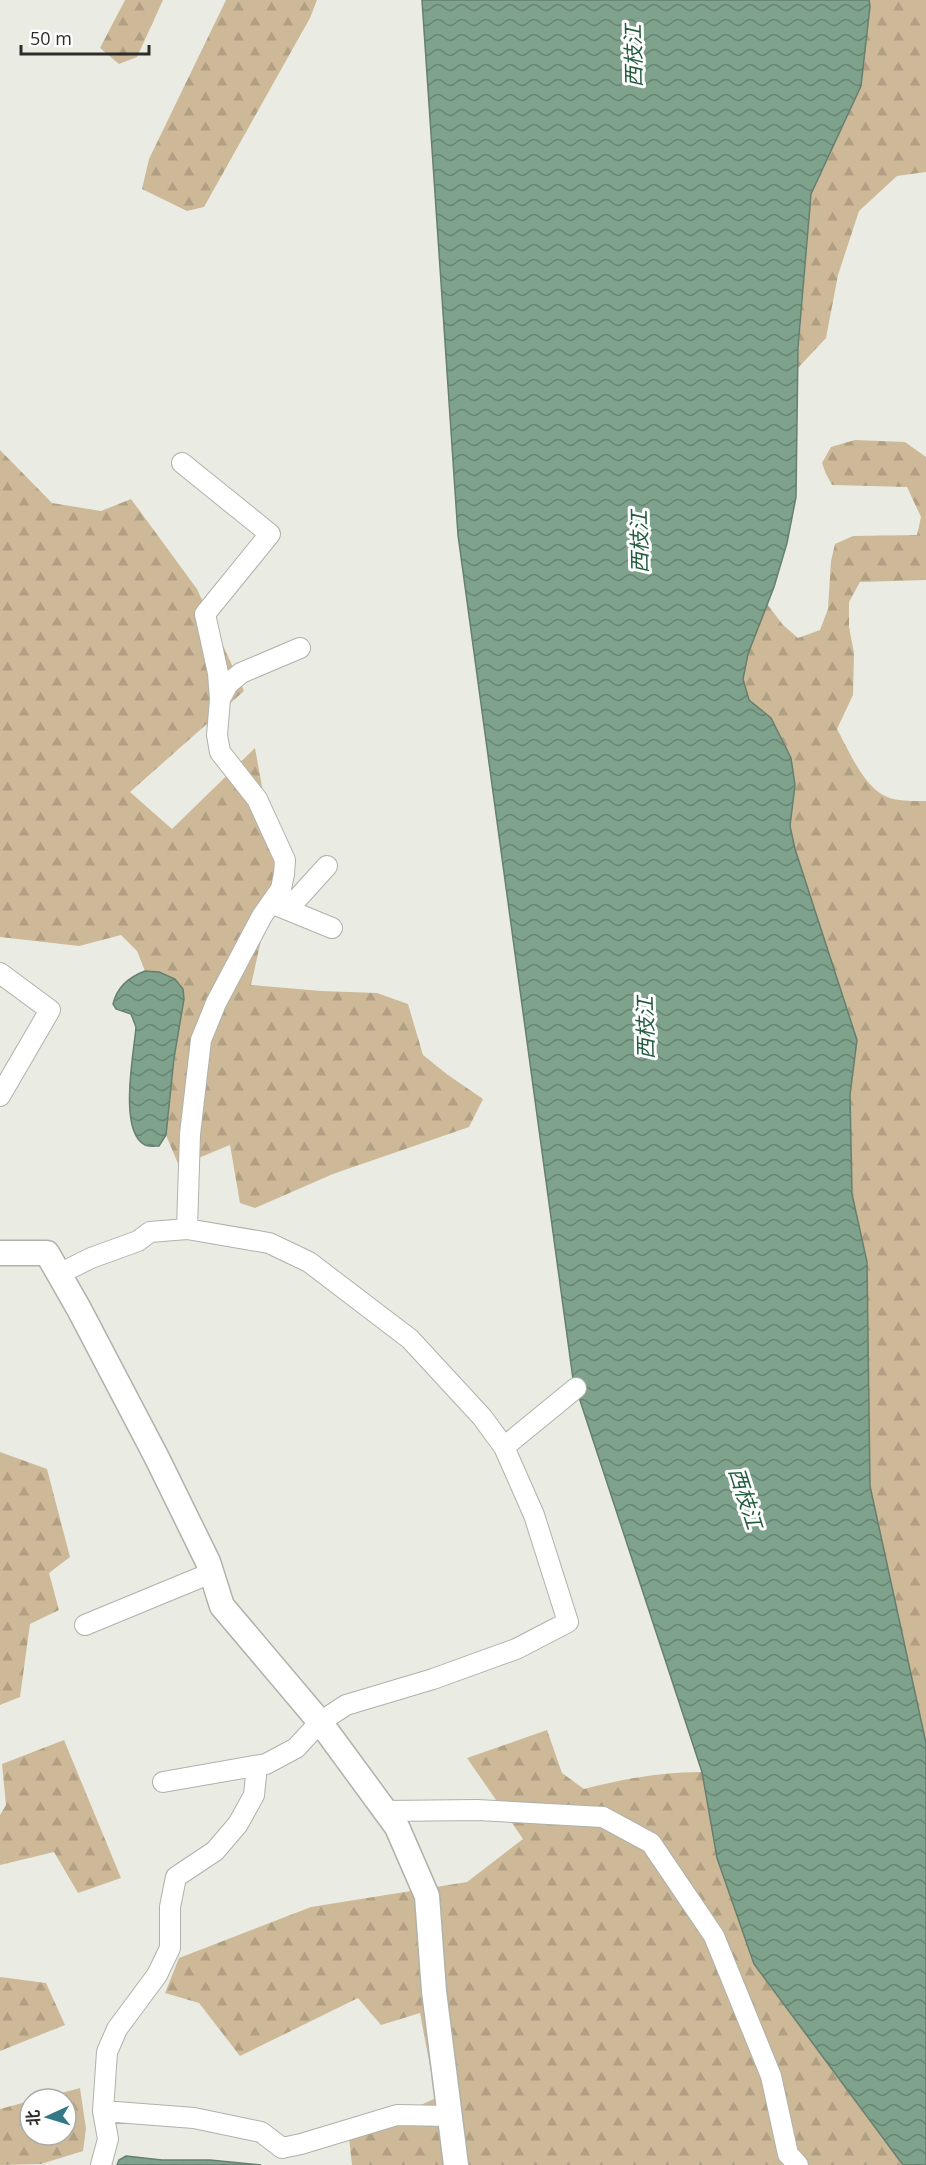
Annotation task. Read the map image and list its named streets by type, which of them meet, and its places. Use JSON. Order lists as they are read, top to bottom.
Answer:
{
  "water": ["西枝江"],
  "scale_bar": "50 m",
  "north": "left"
}
